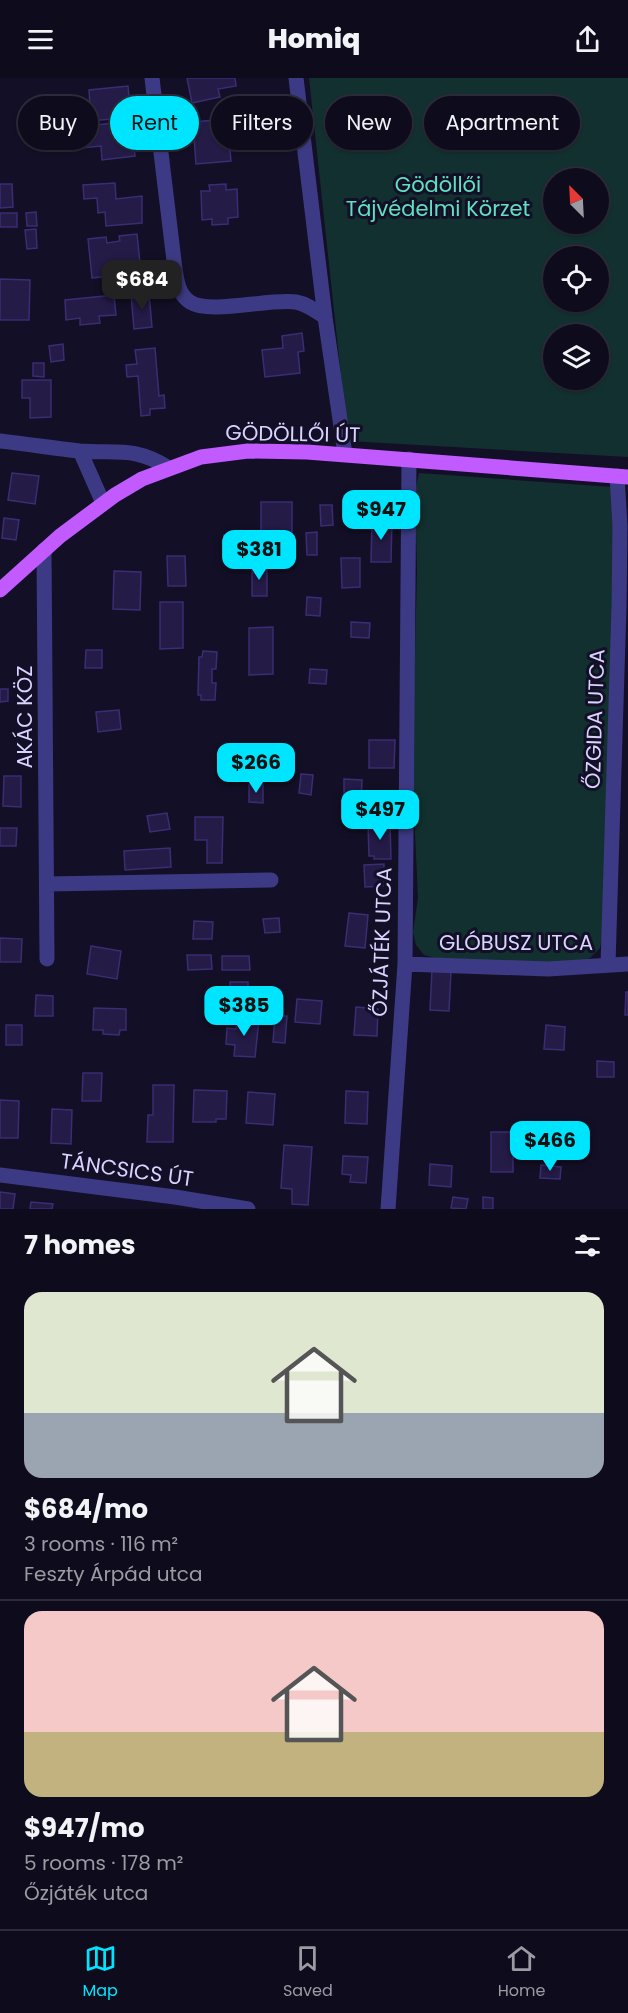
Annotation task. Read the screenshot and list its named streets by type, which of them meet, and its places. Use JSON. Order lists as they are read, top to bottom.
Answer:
{
  "streets": {
    "main road": ["GÖDÖLLŐI ÚT"],
    "street": [
      "AKÁC KÖZ",
      "ŐZGIDA UTCA",
      "ŐZJÁTÉK UTCA",
      "GLÓBUSZ UTCA",
      "TÁNCSICS ÚT"
    ]
  },
  "crossings": [
    ["GÖDÖLLŐI ÚT", "AKÁC KÖZ"],
    ["GÖDÖLLŐI ÚT", "ŐZGIDA UTCA"],
    ["GÖDÖLLŐI ÚT", "ŐZJÁTÉK UTCA"],
    ["ŐZGIDA UTCA", "GLÓBUSZ UTCA"],
    ["ŐZJÁTÉK UTCA", "GLÓBUSZ UTCA"]
  ],
  "parks": ["Gödöllői Tájvédelmi Körzet"],
  "north": "top left",
  "page": {
    "header": "Homiq",
    "chip": [
      "Buy",
      "Rent",
      "Filters",
      "New",
      "Apartment"
    ],
    "price": [
      "$684",
      "$947",
      "$381",
      "$266",
      "$497",
      "$385",
      "$466"
    ],
    "heading": "7 homes",
    "list": [
      {
        "name": "$684/mo",
        "note": "3 rooms · 116 m² · Feszty Árpád utca"
      },
      {
        "name": "$947/mo",
        "note": "5 rooms · 178 m² · Őzjáték utca"
      }
    ],
    "tabs": ["Map", "Saved", "Home"]
  }
}
